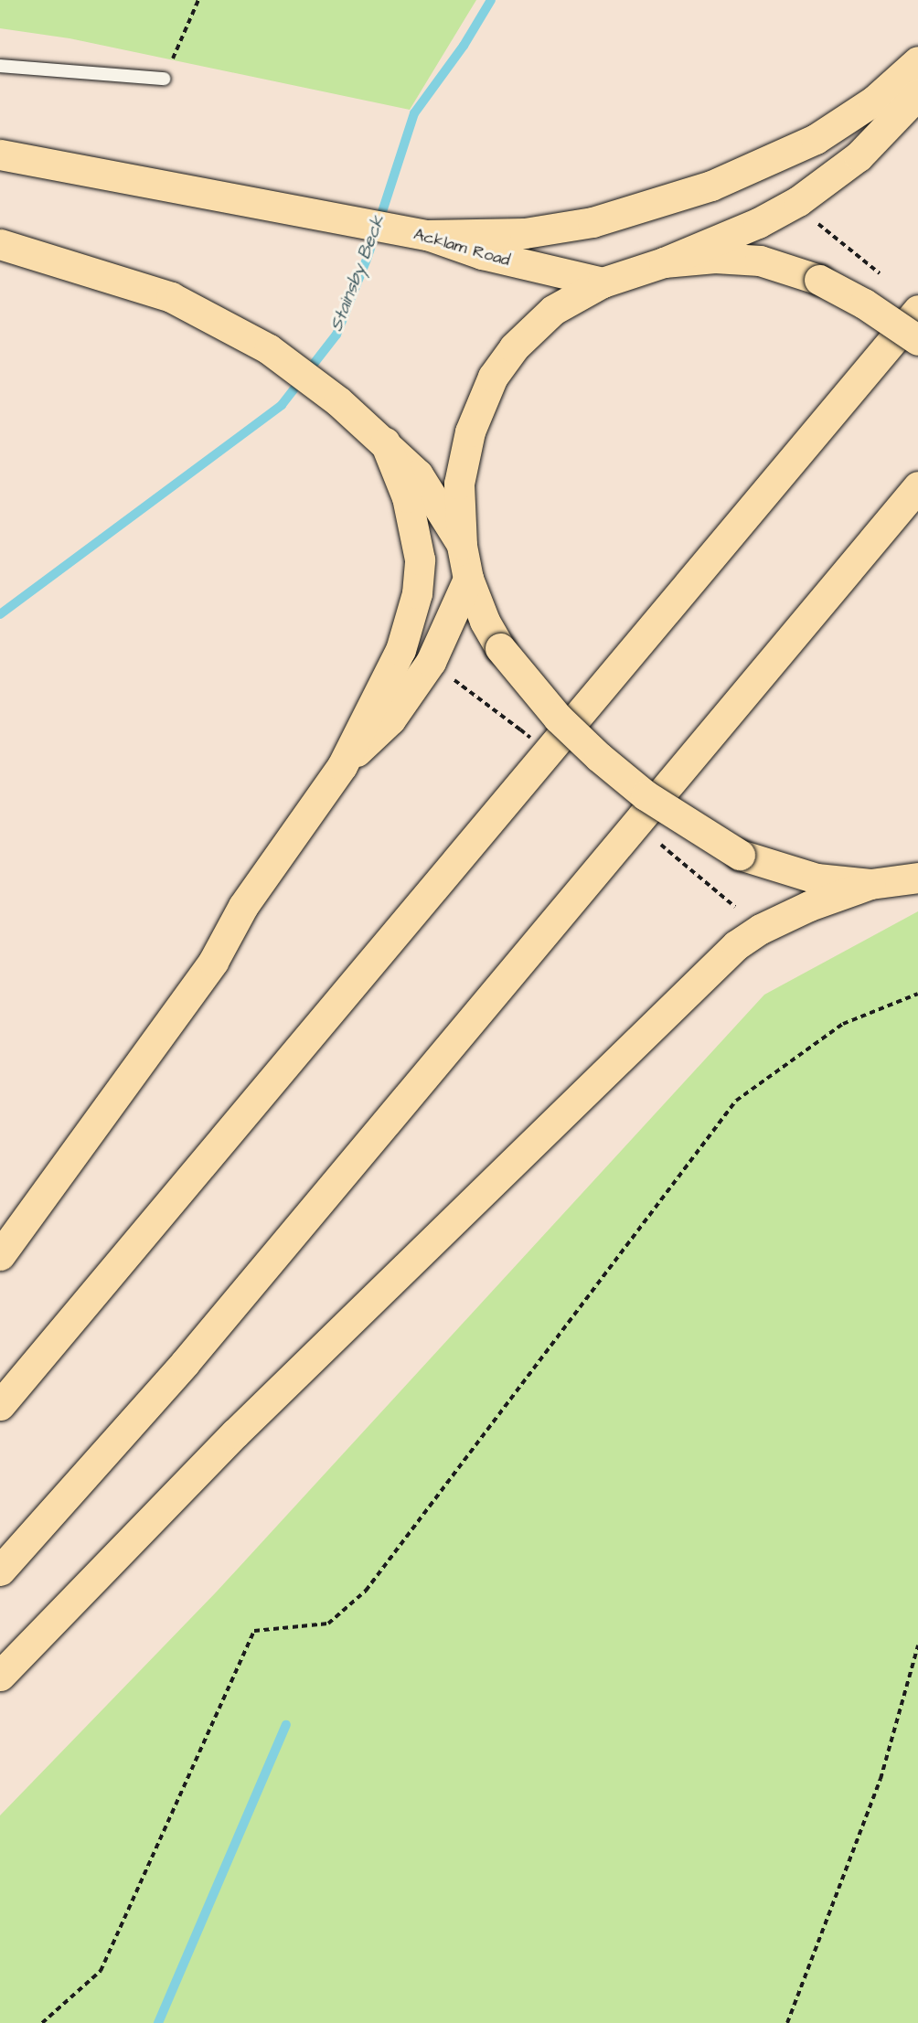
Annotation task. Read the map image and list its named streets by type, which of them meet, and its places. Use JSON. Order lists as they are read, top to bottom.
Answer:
{
  "streets": {
    "main road": ["Acklam Road"]
  },
  "water": ["Stainsby Beck"]
}
